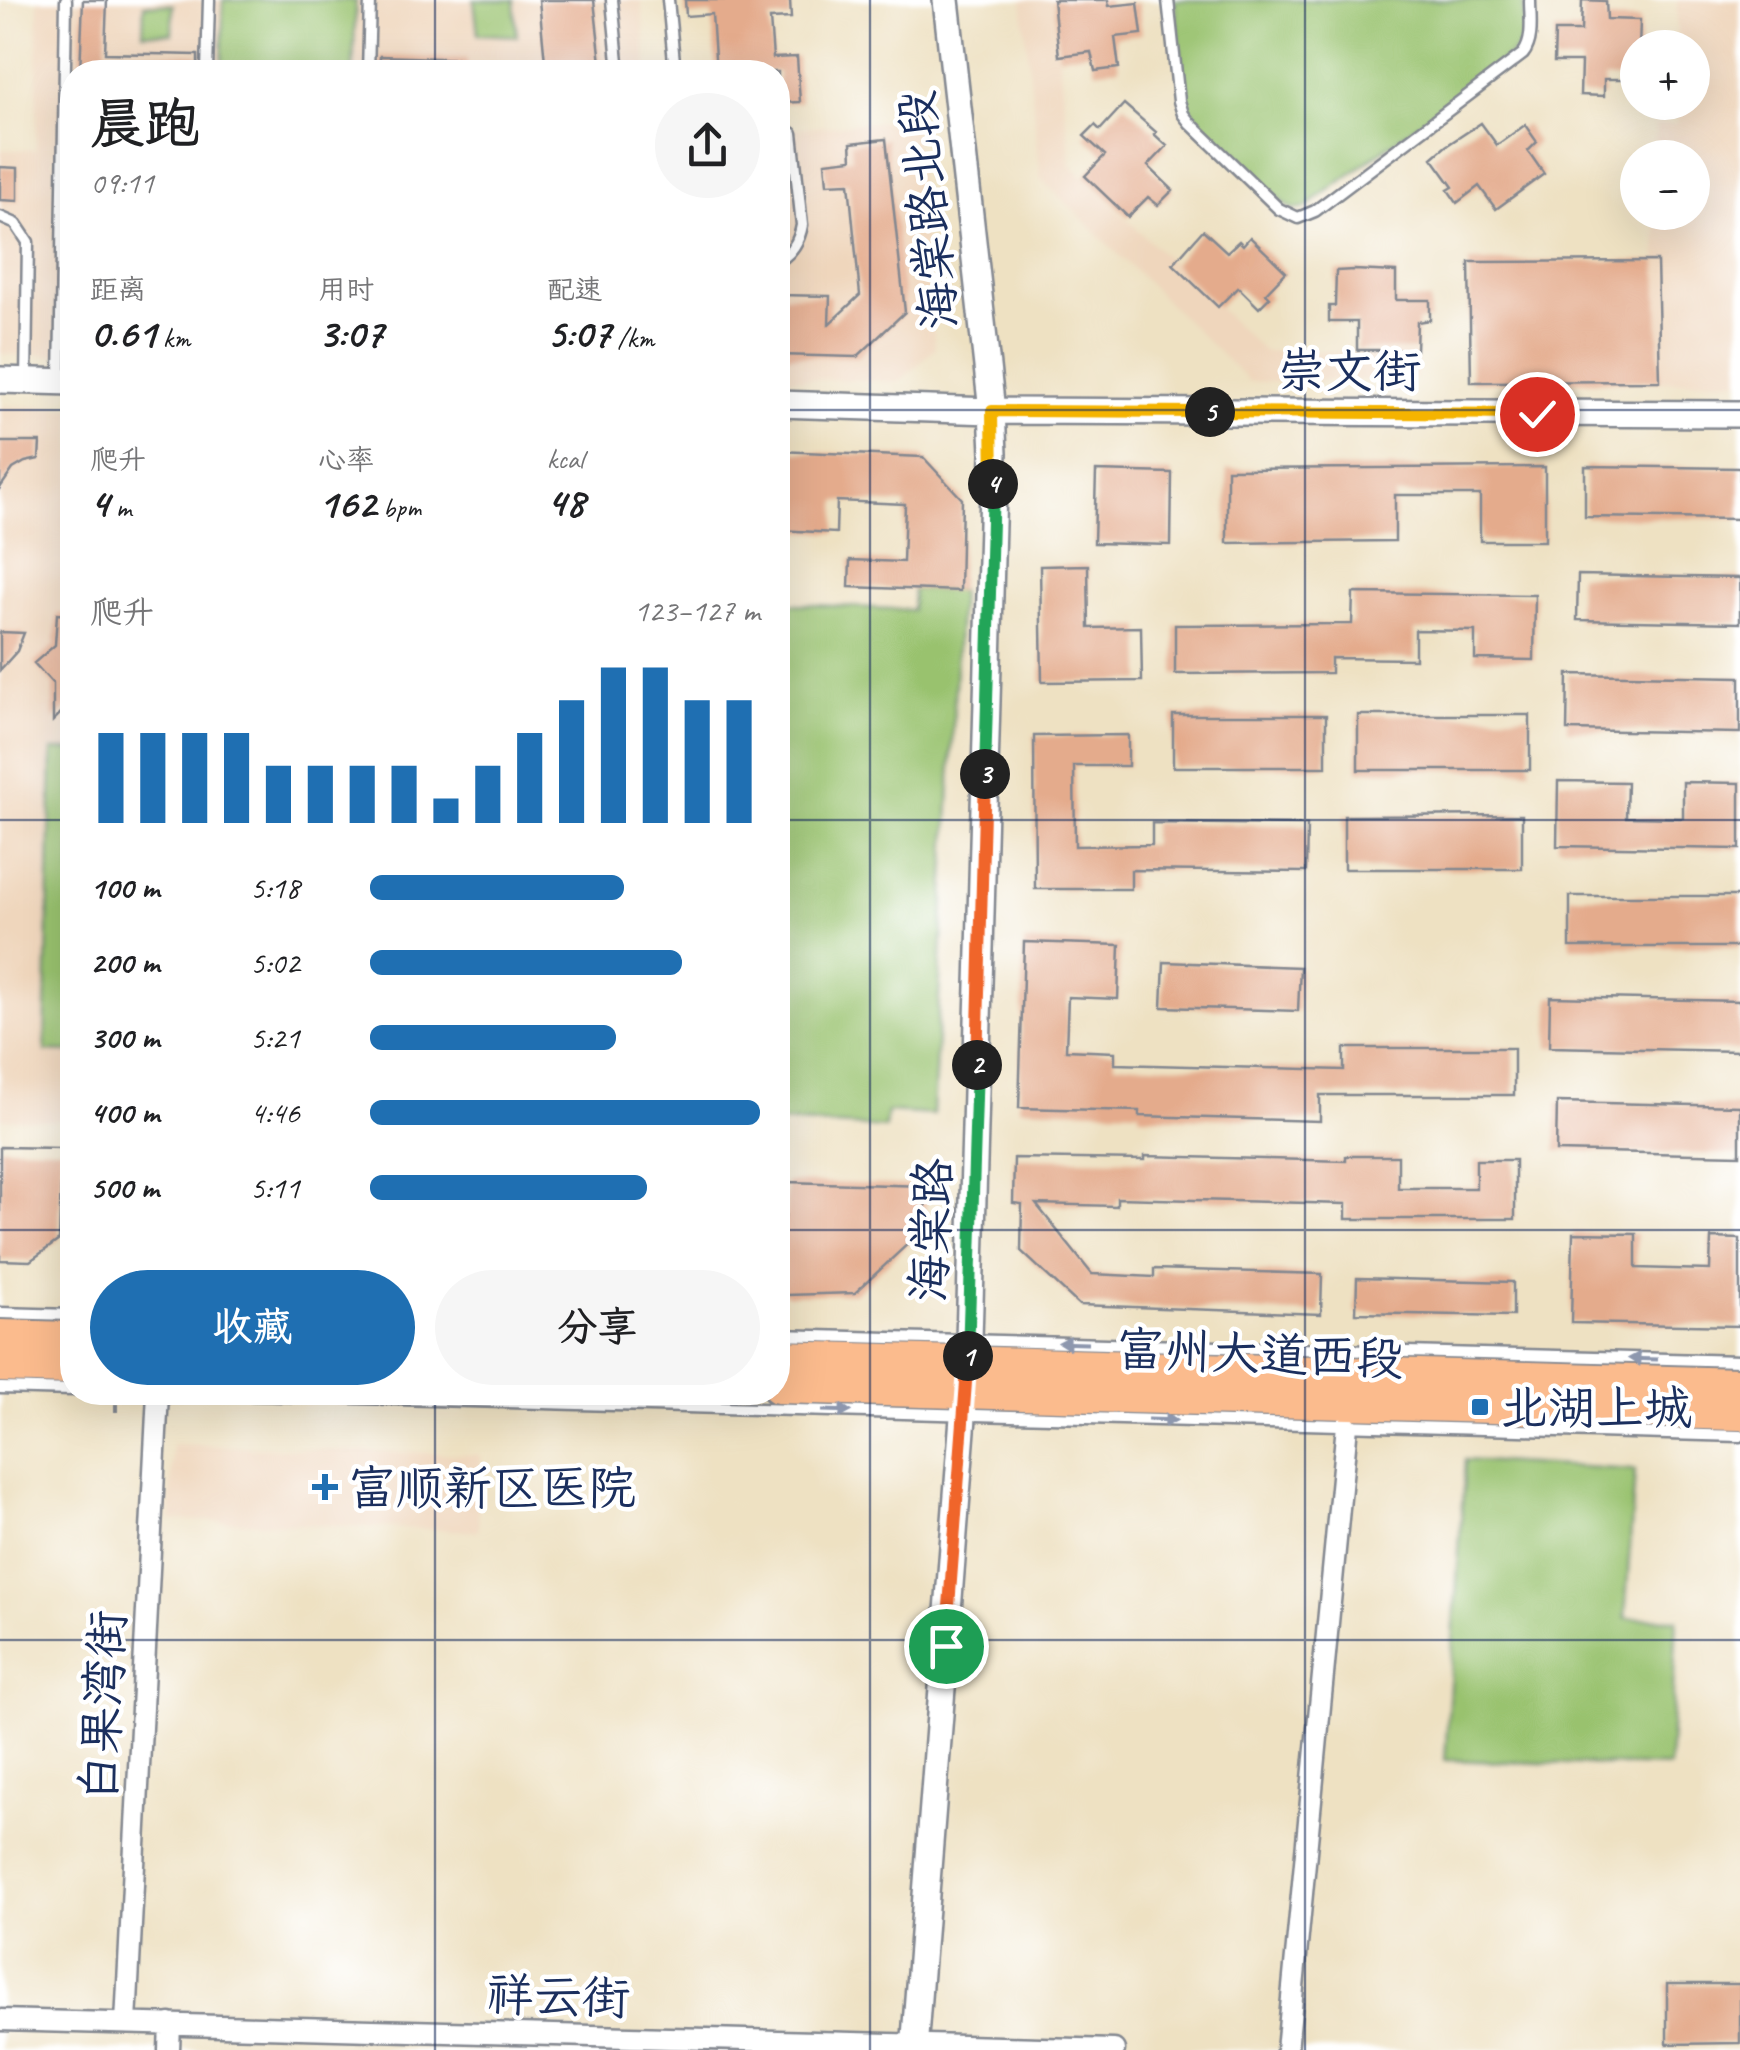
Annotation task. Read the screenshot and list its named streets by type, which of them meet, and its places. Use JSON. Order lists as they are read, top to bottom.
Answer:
{
  "streets": {
    "main road": ["富州大道西段"],
    "street": [
      "海棠路北段",
      "崇文街",
      "海棠路",
      "白果湾街",
      "祥云街"
    ]
  },
  "crossings": [
    ["海棠路北段", "崇文街"],
    ["海棠路北段", "海棠路"],
    ["崇文街", "海棠路"],
    ["海棠路", "富州大道西段"],
    ["海棠路", "祥云街"],
    ["白果湾街", "祥云街"]
  ],
  "places": {
    "transit": ["北湖上城"],
    "health": ["富顺新区医院"]
  },
  "page": {
    "map_buttons": ["+", "−"],
    "heading": ["晨跑", "09:11"],
    "stats": [
      ["距离", "0.61 km"],
      ["用时", "3:07"],
      ["配速", "5:07 /km"],
      ["爬升", "4 m"],
      ["心率", "162 bpm"],
      ["kcal", "48"]
    ],
    "pins": [
      "5",
      "4",
      "3",
      "2",
      "1"
    ],
    "chart": ["爬升", "123–127 m"],
    "list": [
      {
        "name": "100 m",
        "note": "5:18"
      },
      {
        "name": "200 m",
        "note": "5:02"
      },
      {
        "name": "300 m",
        "note": "5:21"
      },
      {
        "name": "400 m",
        "note": "4:46"
      },
      {
        "name": "500 m",
        "note": "5:11"
      }
    ],
    "buttons": ["收藏", "分享"]
  }
}
